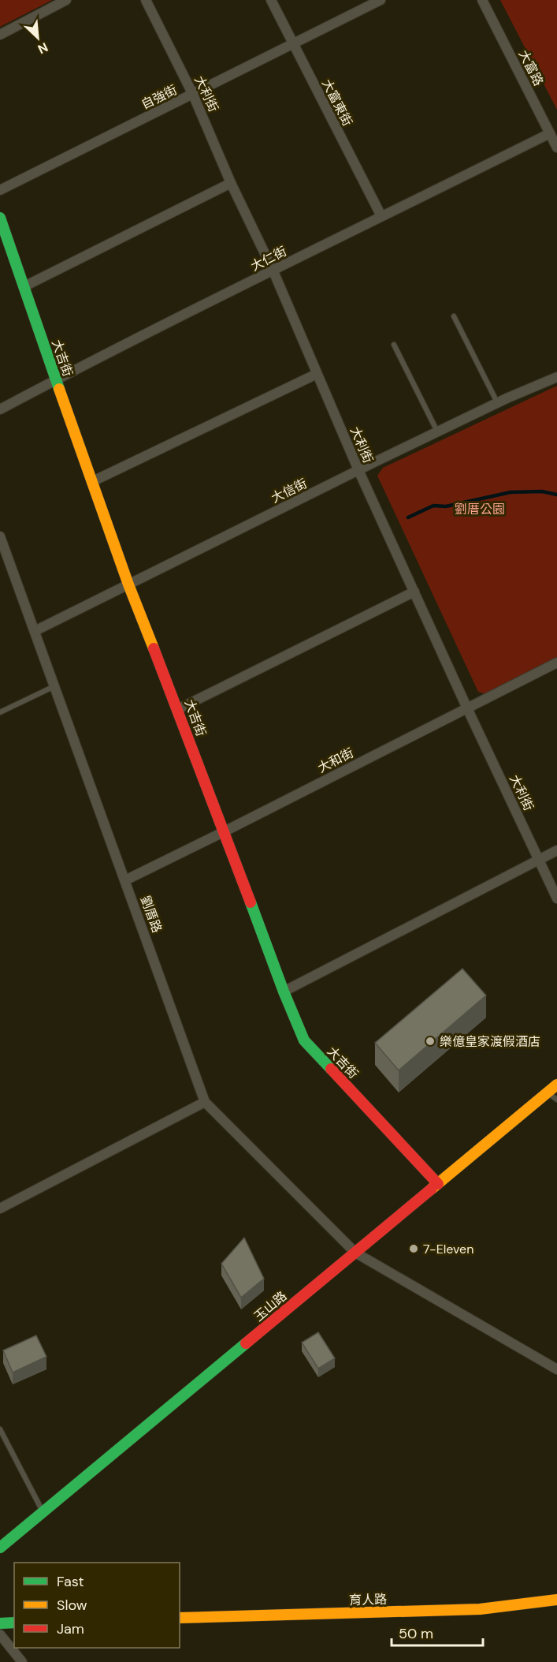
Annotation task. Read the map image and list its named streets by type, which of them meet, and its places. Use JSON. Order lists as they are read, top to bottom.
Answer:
{
  "streets": {
    "street": [
      "大富路",
      "大利街",
      "自強街",
      "大富東街",
      "大仁街",
      "大吉街",
      "大信街",
      "大和街",
      "劉厝路",
      "玉山路",
      "育人路"
    ]
  },
  "crossings": [
    ["大富路", "大仁街"],
    ["大利街", "自強街"],
    ["大利街", "大仁街"],
    ["大利街", "大信街"],
    ["大利街", "大和街"],
    ["自強街", "大富東街"],
    ["大富東街", "大仁街"],
    ["大仁街", "大吉街"],
    ["大吉街", "大信街"],
    ["大吉街", "大和街"],
    ["大吉街", "玉山路"],
    ["大信街", "劉厝路"],
    ["大和街", "劉厝路"],
    ["劉厝路", "玉山路"]
  ],
  "parks": ["劉厝公園"],
  "places": ["樂億皇家渡假酒店", "7-Eleven"],
  "legend": ["Fast", "Slow", "Jam"],
  "scale_bar": "50 m",
  "north": "bottom right"
}
